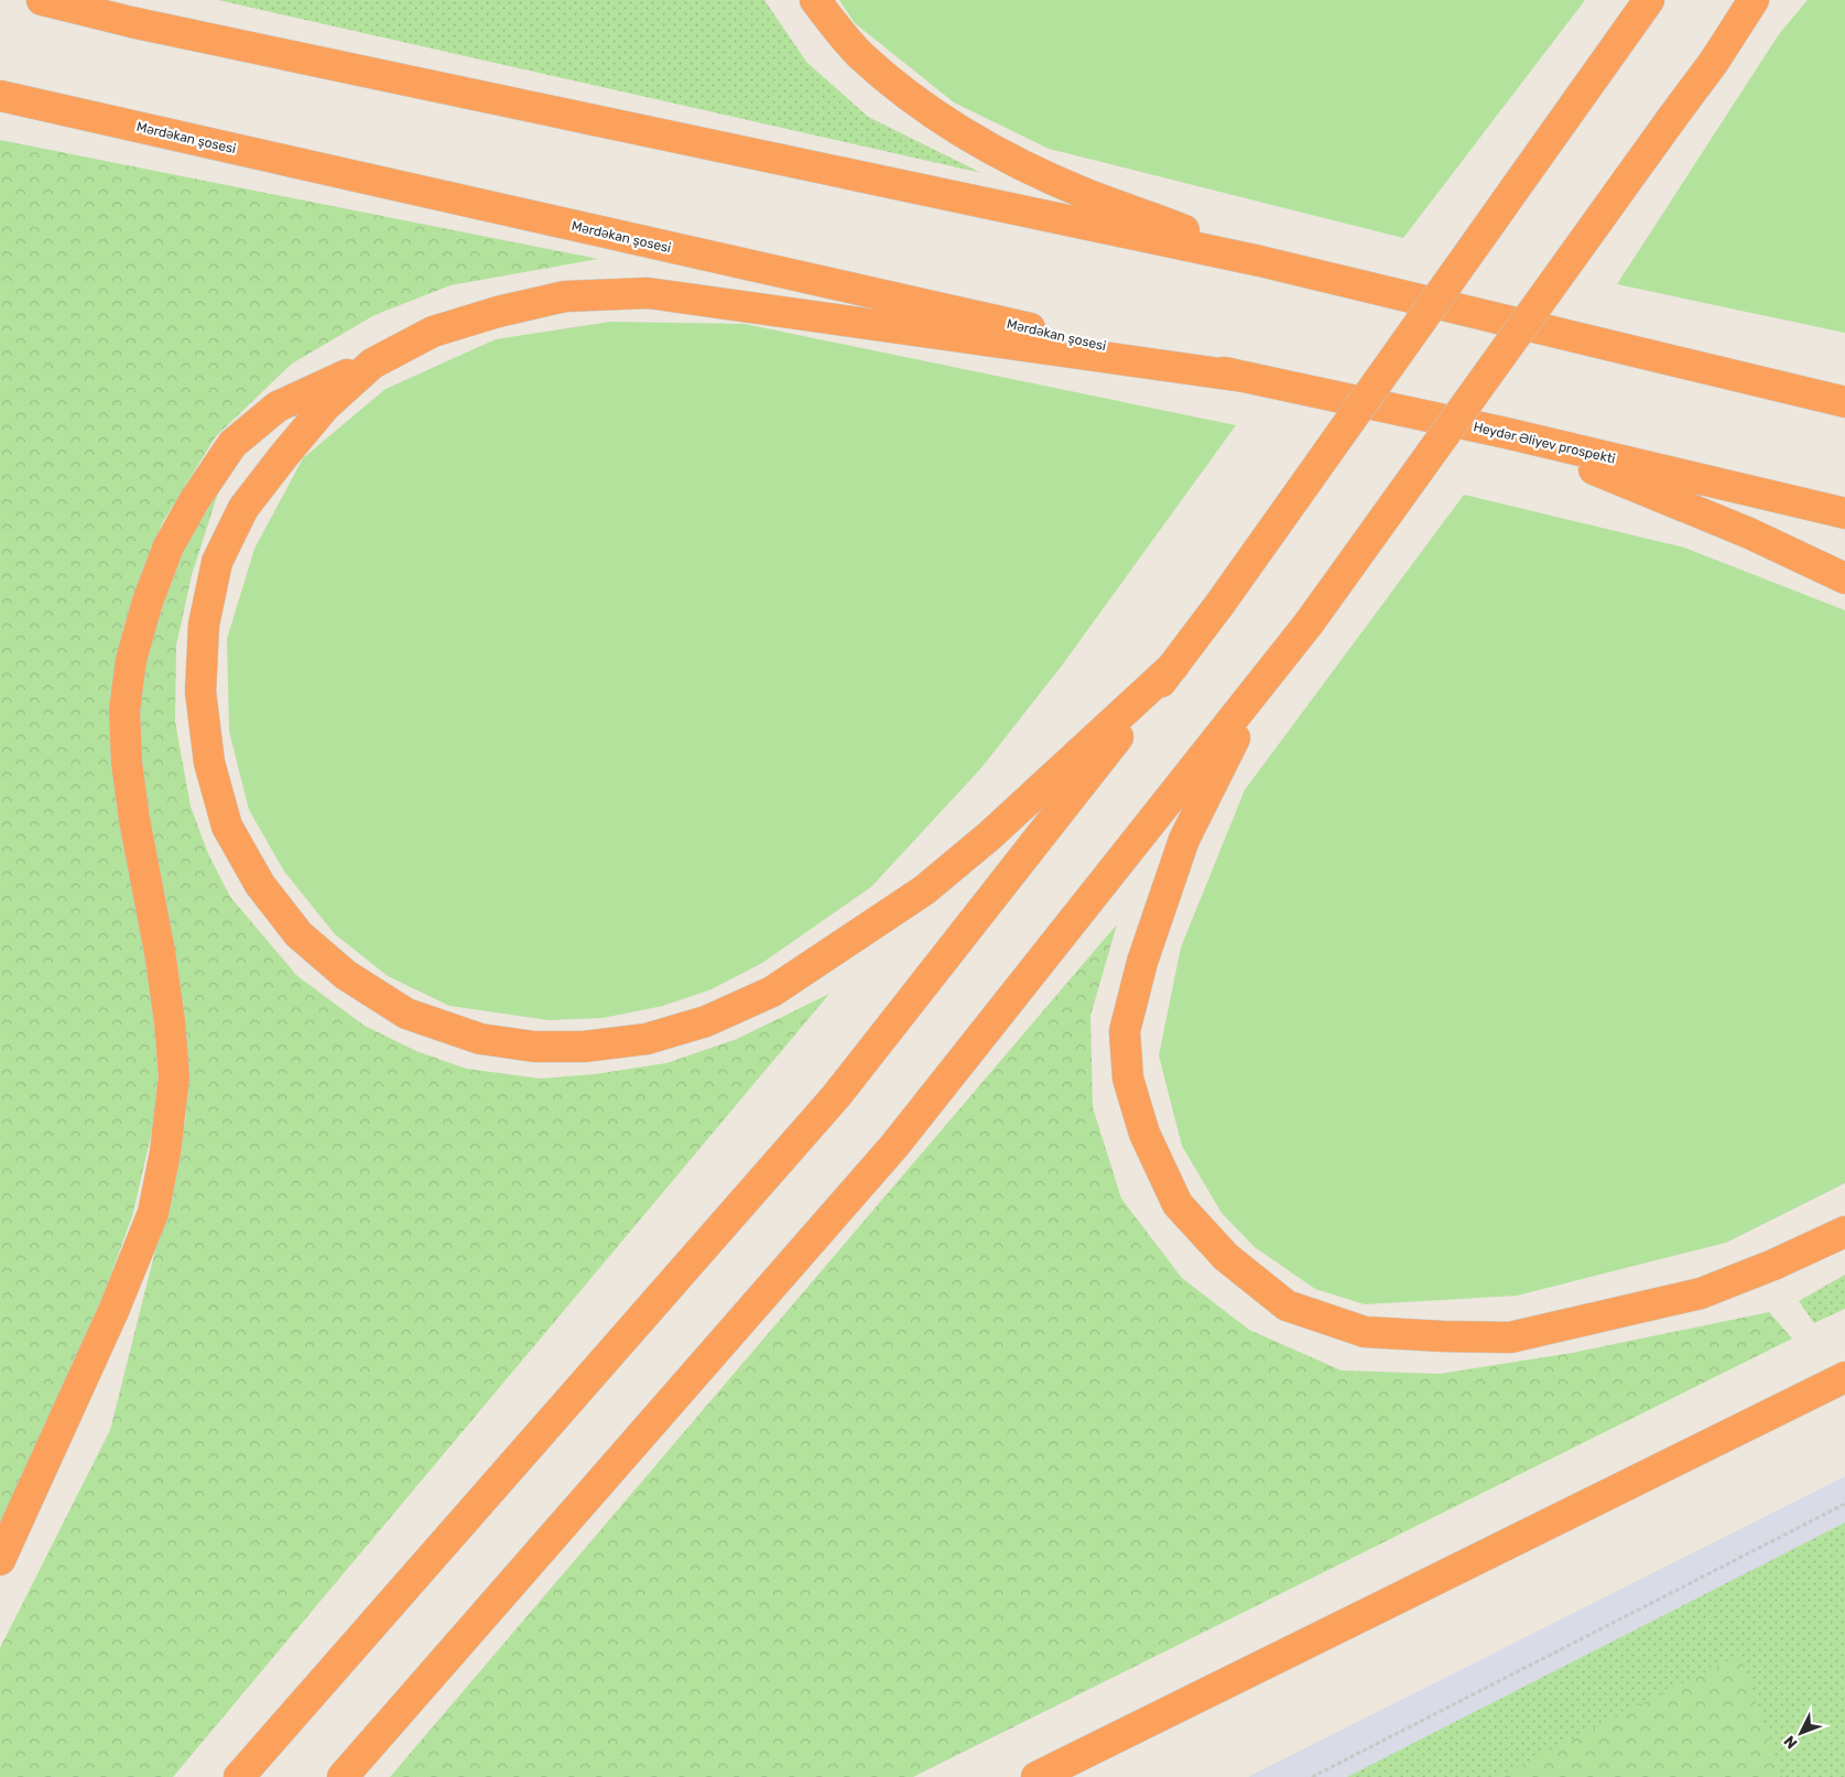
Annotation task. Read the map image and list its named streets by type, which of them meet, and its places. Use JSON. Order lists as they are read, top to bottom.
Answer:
{
  "streets": {
    "highway": ["Mərdəkan şosesi", "Heydər Əliyev prospekti"]
  },
  "crossings": [
    ["Mərdəkan şosesi", "Heydər Əliyev prospekti"]
  ],
  "north": "bottom left"
}
